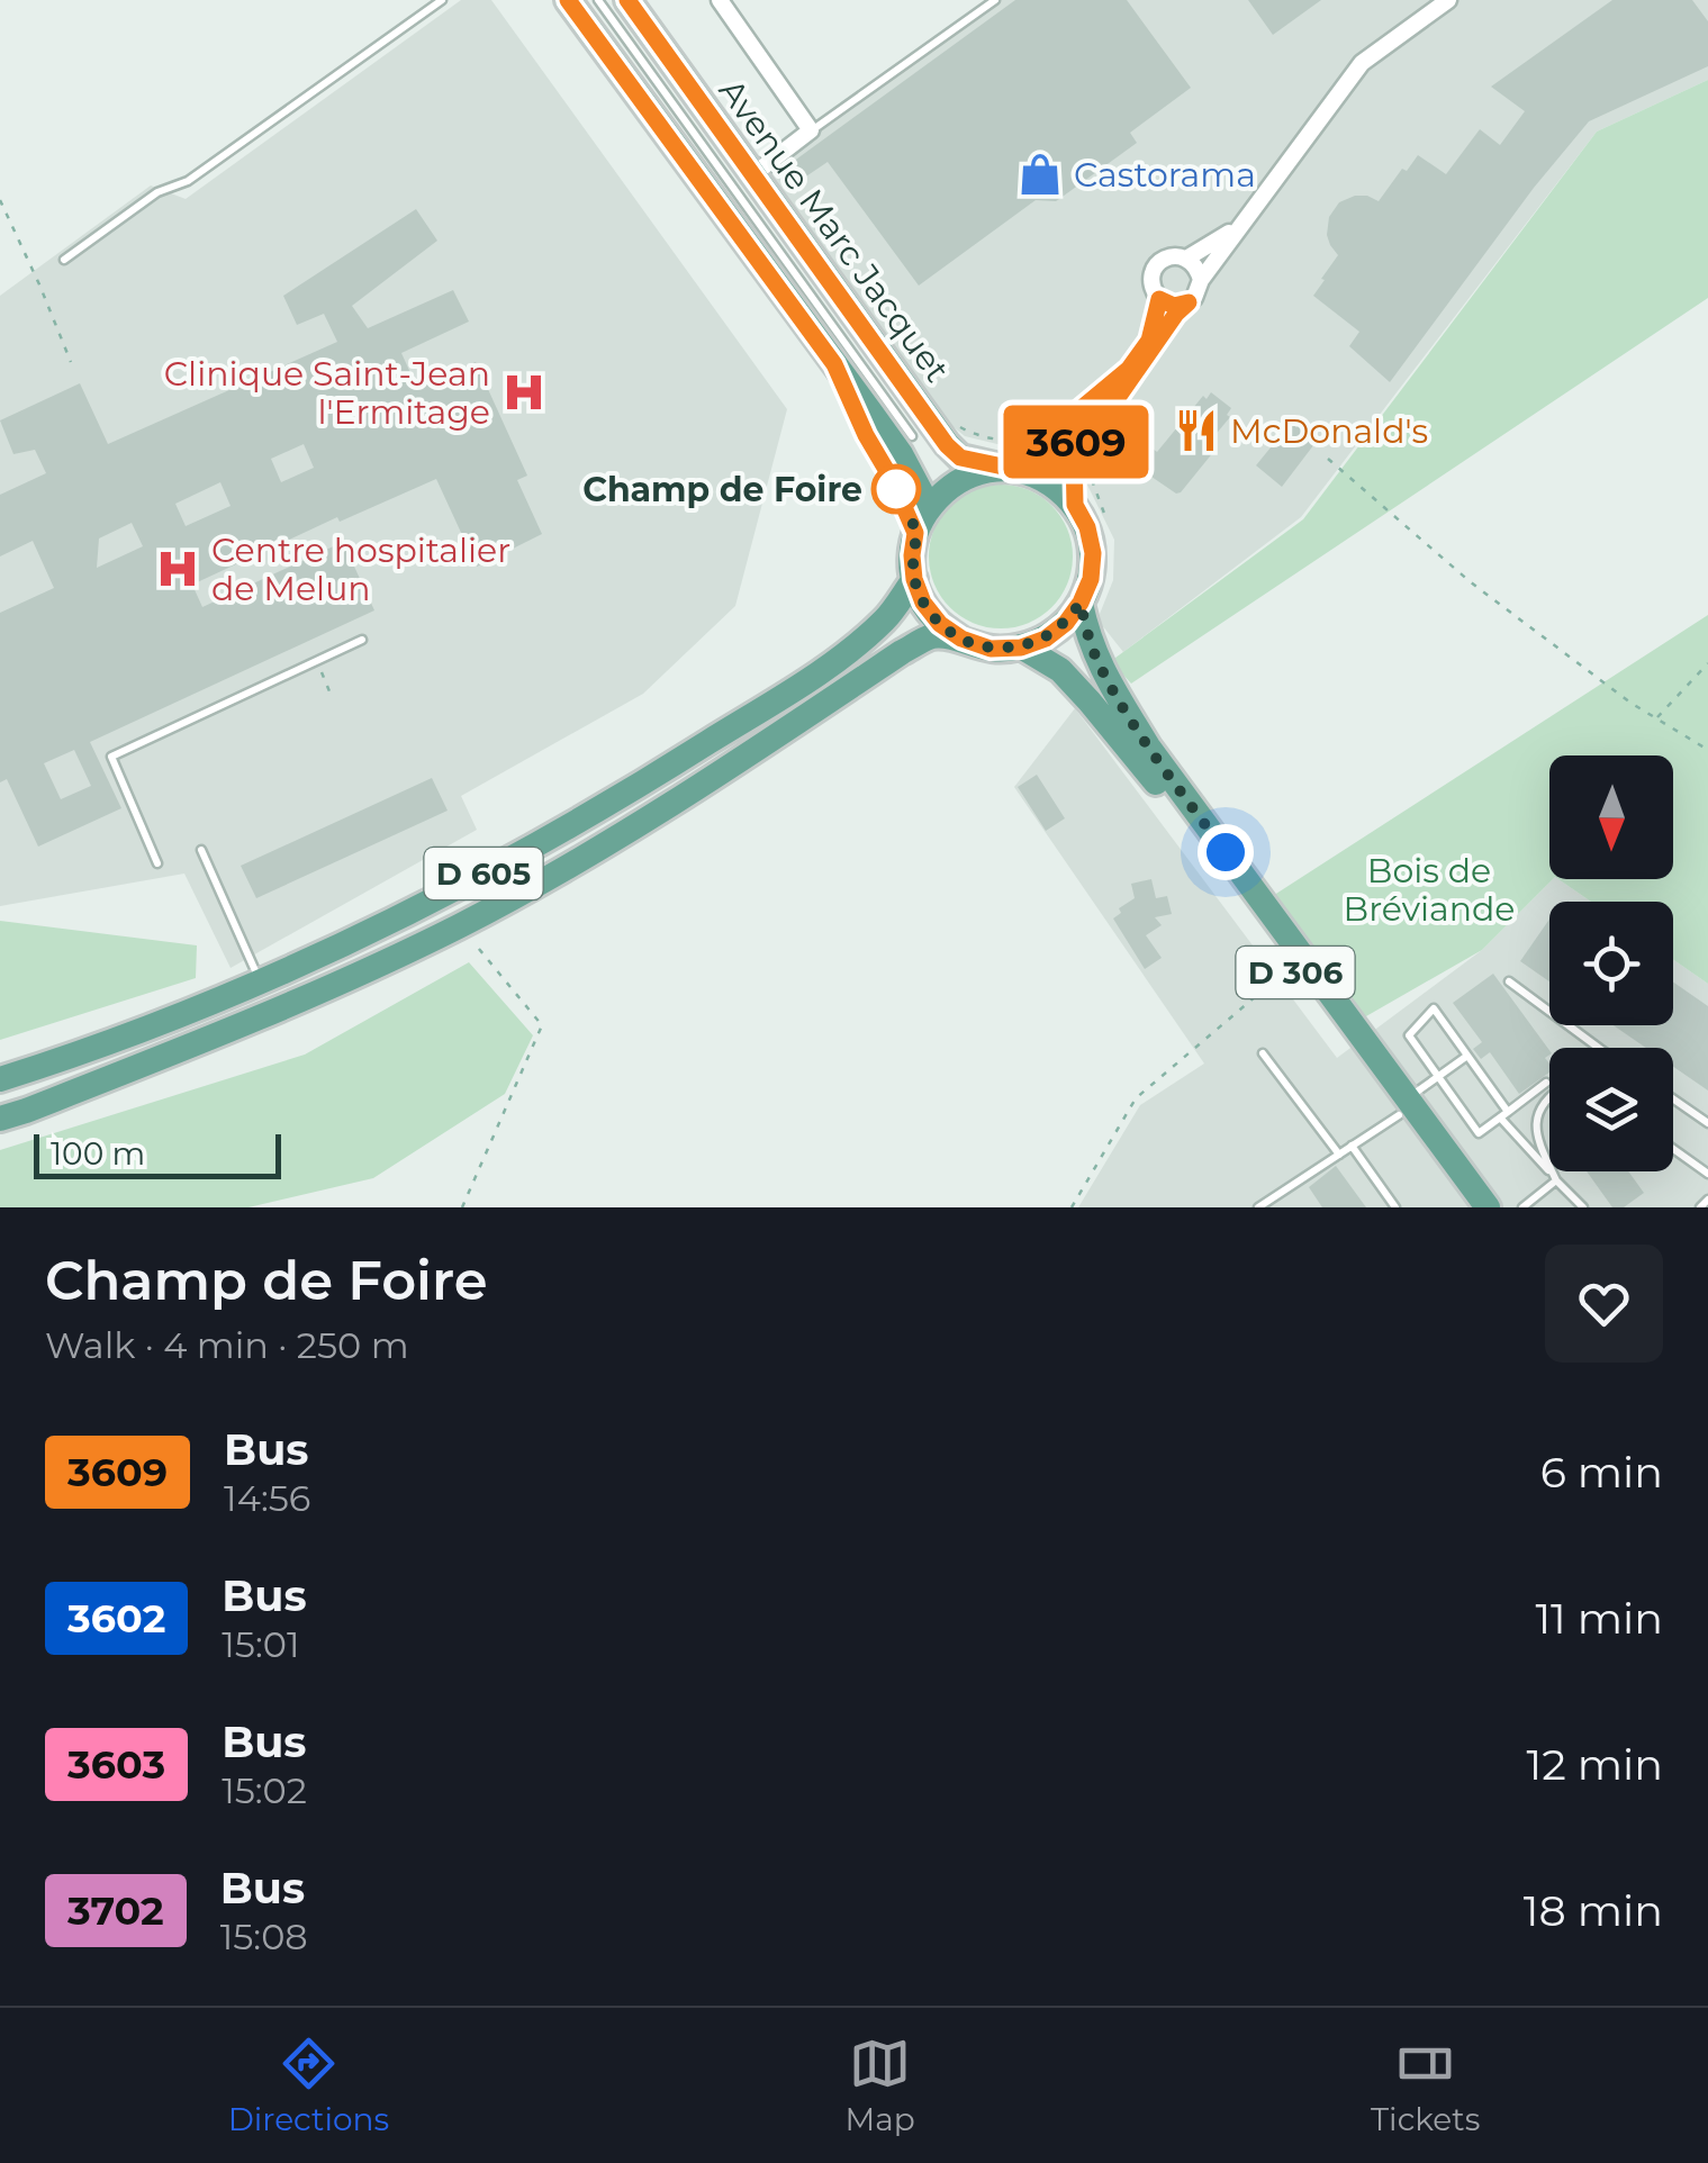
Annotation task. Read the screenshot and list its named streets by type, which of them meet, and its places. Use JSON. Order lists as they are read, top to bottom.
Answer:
{
  "streets": {
    "main road": ["Avenue Marc Jacquet", "D 605", "D 306"]
  },
  "crossings": [
    ["Avenue Marc Jacquet", "D 605"],
    ["Avenue Marc Jacquet", "D 306"],
    ["D 605", "D 306"]
  ],
  "parks": ["Bois de Bréviande"],
  "places": {
    "shop": ["Castorama"],
    "hospital": ["Clinique Saint-Jean l'Ermitage", "Centre hospitalier de Melun"],
    "restaurant": ["McDonald's"],
    "other": ["Champ de Foire"]
  },
  "lines": ["bus line 3609"],
  "scale_bar": "100 m",
  "north": "bottom",
  "page": {
    "on_map": "3609",
    "scale": "100 m",
    "heading": ["Champ de Foire", "Walk · 4 min · 250 m"],
    "list": [
      {
        "mark": "3609",
        "name": "Bus",
        "note": "14:56",
        "value": "6 min"
      },
      {
        "mark": "3602",
        "name": "Bus",
        "note": "15:01",
        "value": "11 min"
      },
      {
        "mark": "3603",
        "name": "Bus",
        "note": "15:02",
        "value": "12 min"
      },
      {
        "mark": "3702",
        "name": "Bus",
        "note": "15:08",
        "value": "18 min"
      }
    ],
    "tabs": ["Directions", "Map", "Tickets"]
  }
}
